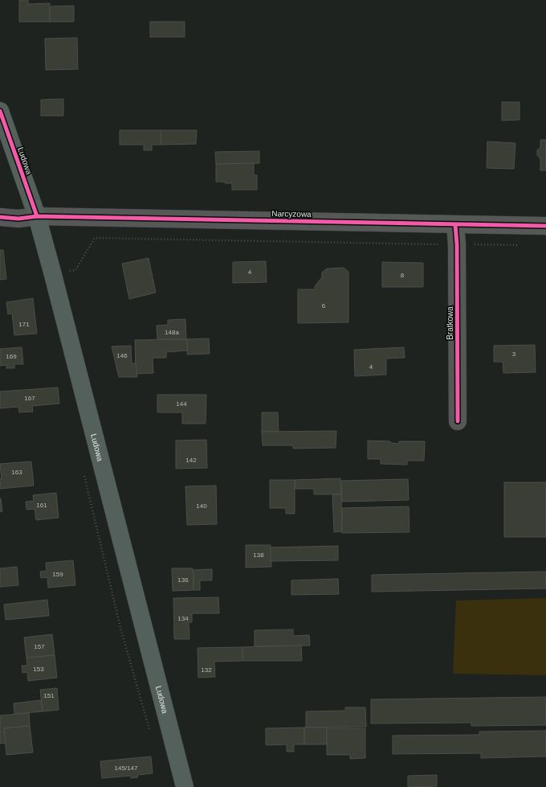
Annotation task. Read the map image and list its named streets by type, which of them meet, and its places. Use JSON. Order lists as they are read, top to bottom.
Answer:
{
  "streets": {
    "main road": ["Ludowa"],
    "street": ["Narcyzowa", "Bratkowa"]
  },
  "crossings": [
    ["Ludowa", "Narcyzowa"],
    ["Narcyzowa", "Bratkowa"]
  ],
  "house_numbers": [
    "4",
    "8",
    "6",
    "171",
    "148a",
    "3",
    "146",
    "169",
    "4",
    "167",
    "144",
    "142",
    "163",
    "161",
    "140",
    "138",
    "159",
    "136",
    "134",
    "157",
    "153",
    "132",
    "151",
    "145/147"
  ]
}
